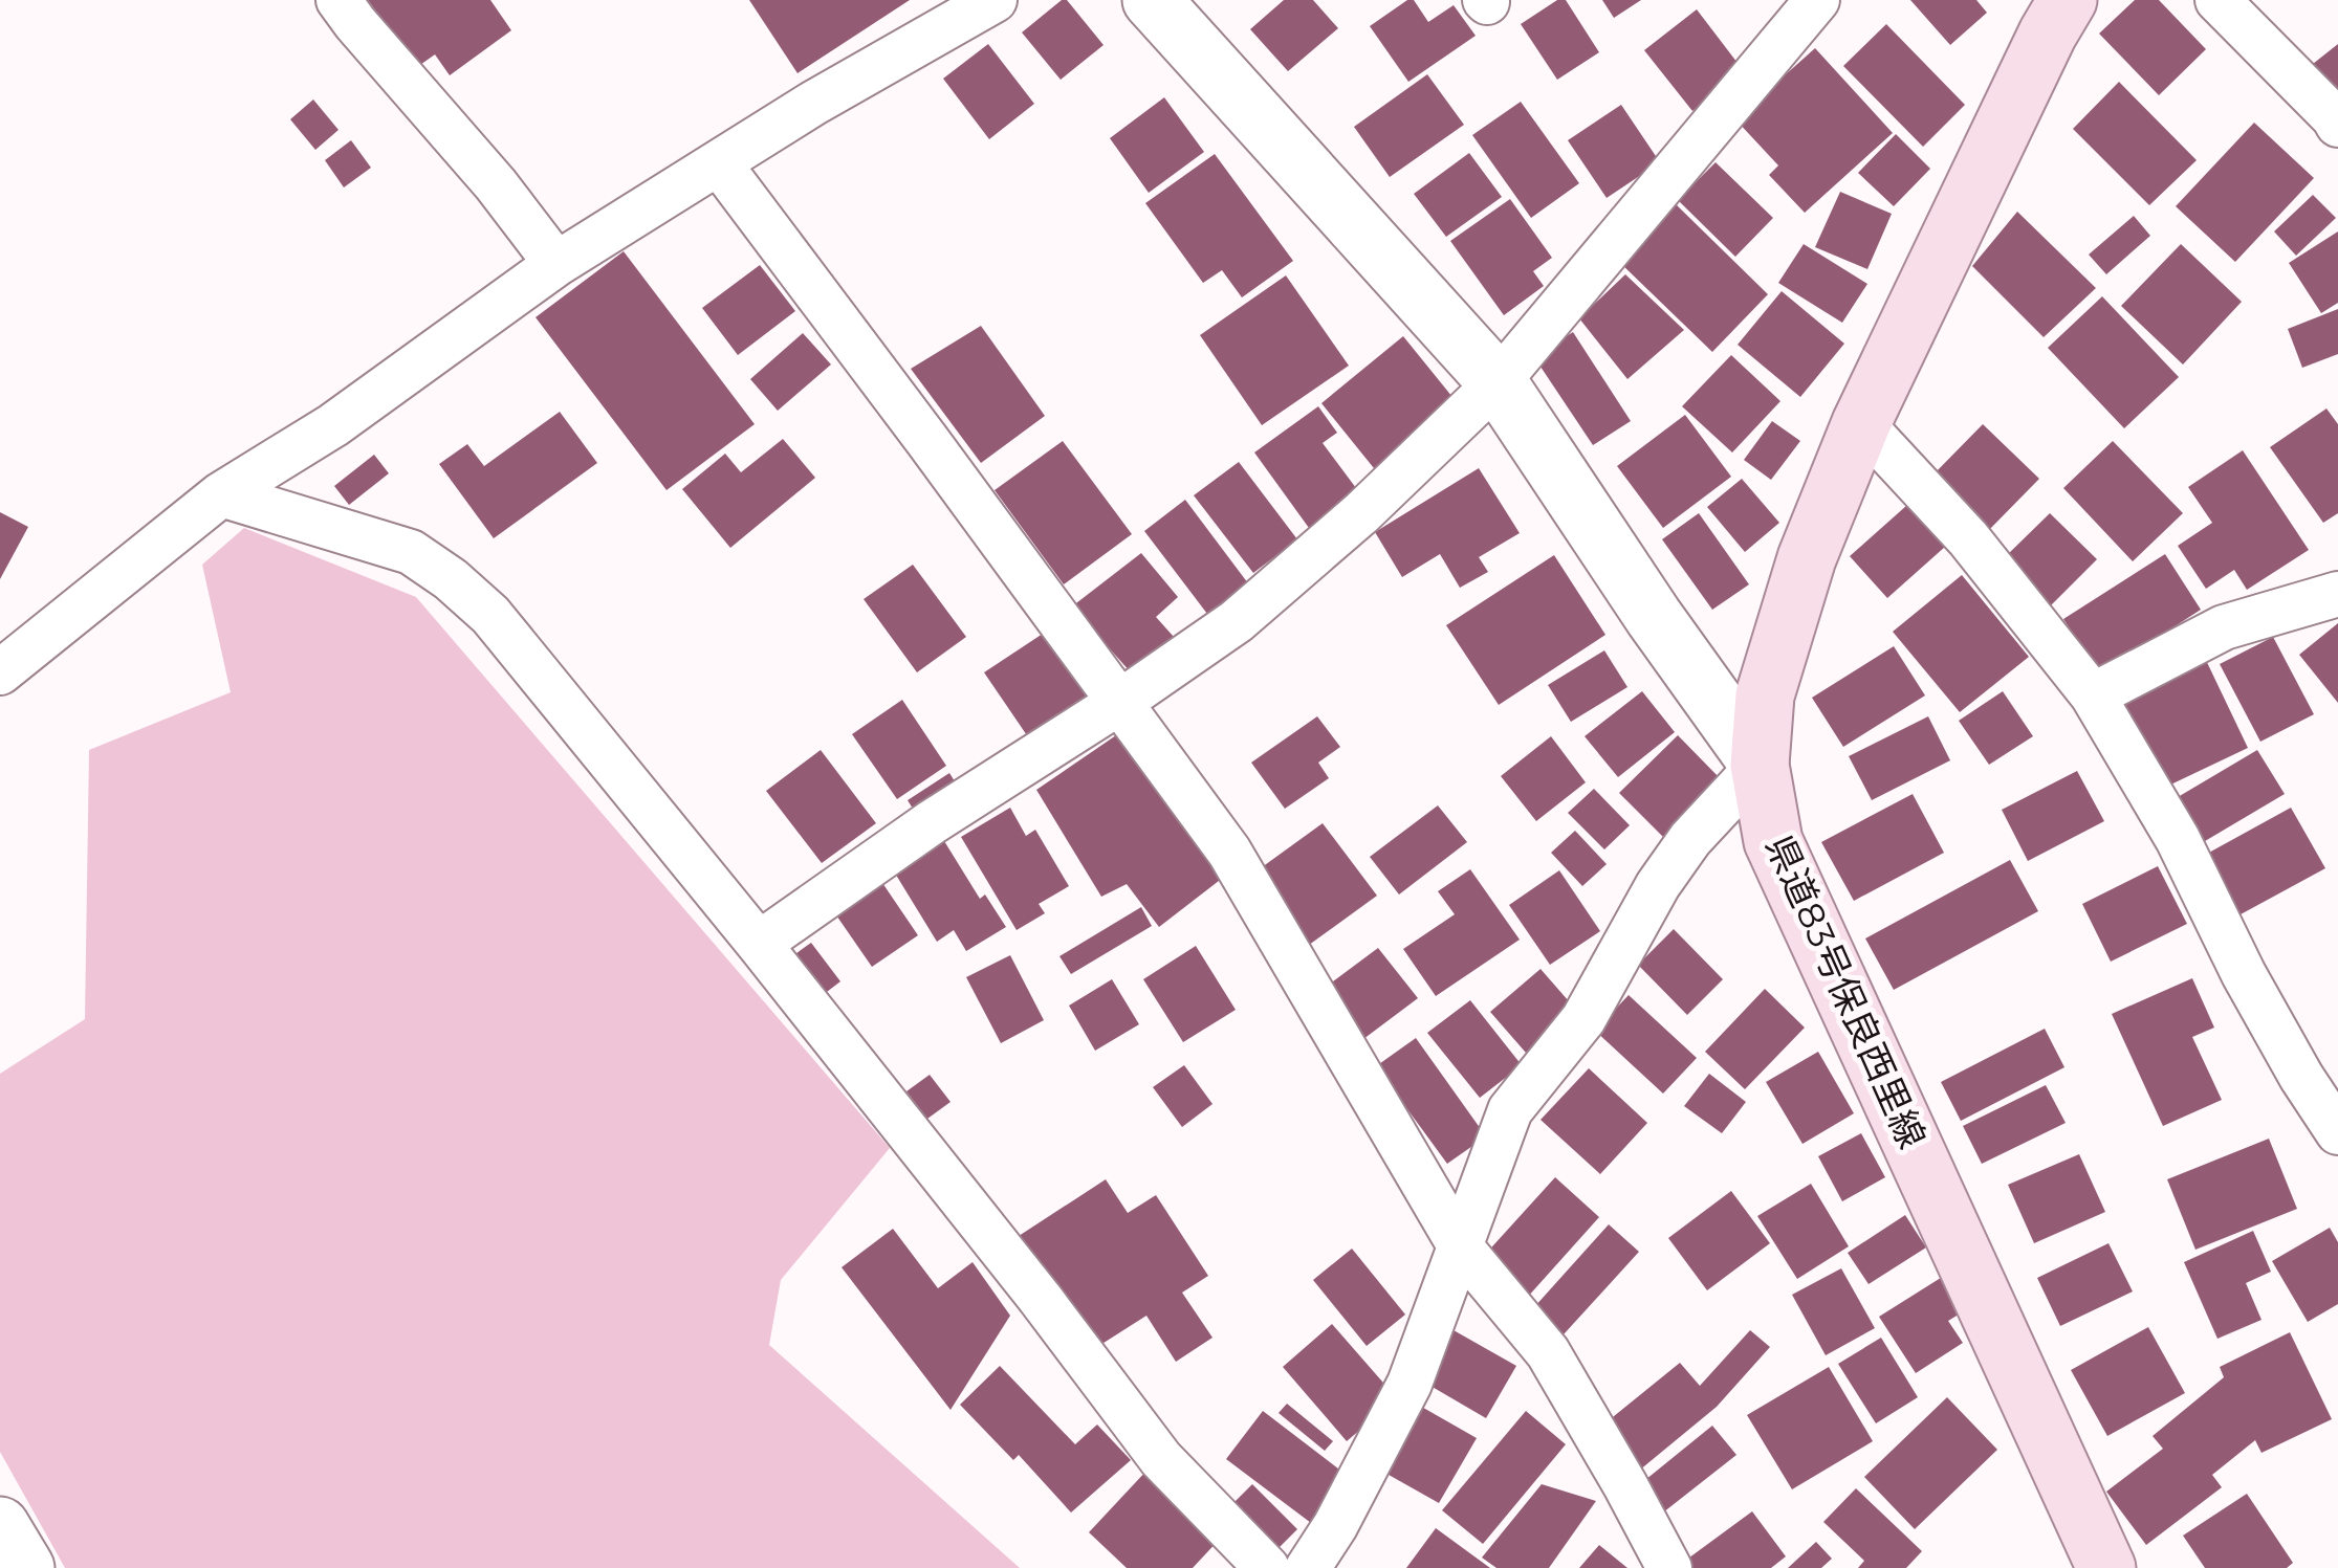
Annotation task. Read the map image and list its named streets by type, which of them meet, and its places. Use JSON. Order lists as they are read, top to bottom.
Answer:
{
  "streets": {
    "main road": ["県道83号保良西里線"]
  }
}
